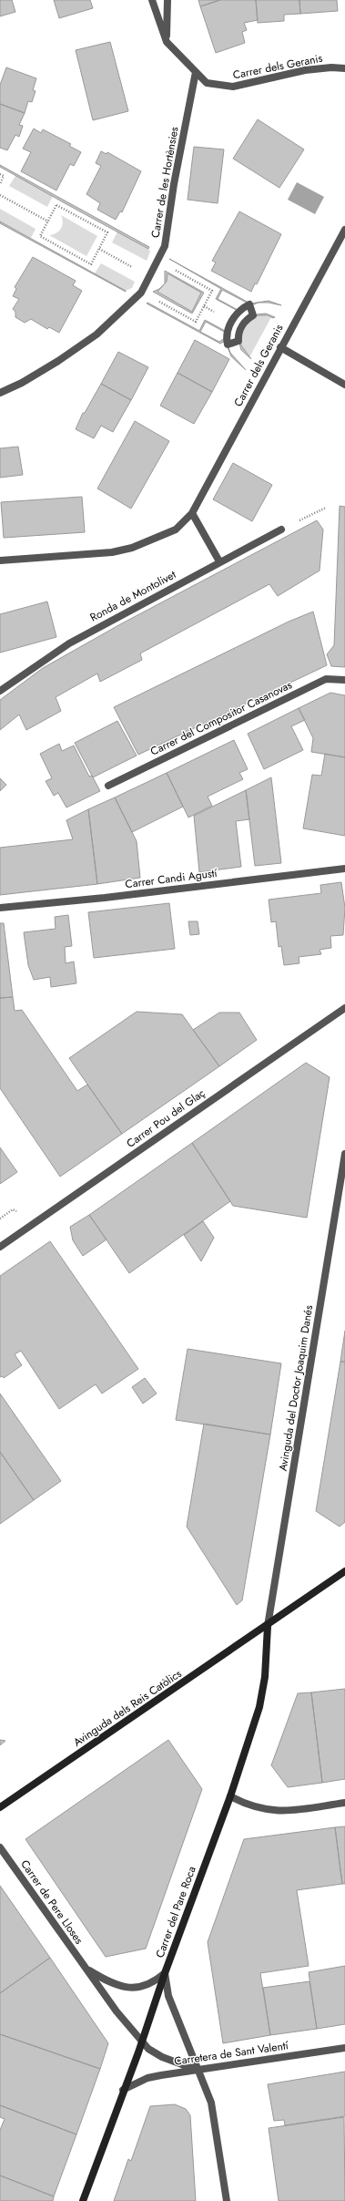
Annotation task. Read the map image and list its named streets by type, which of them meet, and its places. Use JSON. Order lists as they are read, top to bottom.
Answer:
{
  "streets": {
    "main road": ["Avinguda dels Reis Catòlics", "Carrer del Pare Roca"],
    "street": [
      "Carrer dels Geranis",
      "Carrer de les Hortènsies",
      "Ronda de Montolivet",
      "Carrer del Compositor Casanovas",
      "Carrer Candi Agustí",
      "Carrer Pou del Glaç",
      "Avinguda del Doctor Joaquim Danés",
      "Carrer de Pere Lloses",
      "Carretera de Sant Valentí"
    ]
  },
  "crossings": [
    ["Carrer dels Geranis", "Carrer de les Hortènsies"],
    ["Avinguda del Doctor Joaquim Danés", "Avinguda dels Reis Catòlics"],
    ["Avinguda del Doctor Joaquim Danés", "Carrer del Pare Roca"],
    ["Avinguda dels Reis Catòlics", "Carrer del Pare Roca"],
    ["Carrer de Pere Lloses", "Carrer del Pare Roca"],
    ["Carrer de Pere Lloses", "Carretera de Sant Valentí"],
    ["Carrer del Pare Roca", "Carretera de Sant Valentí"]
  ]
}
